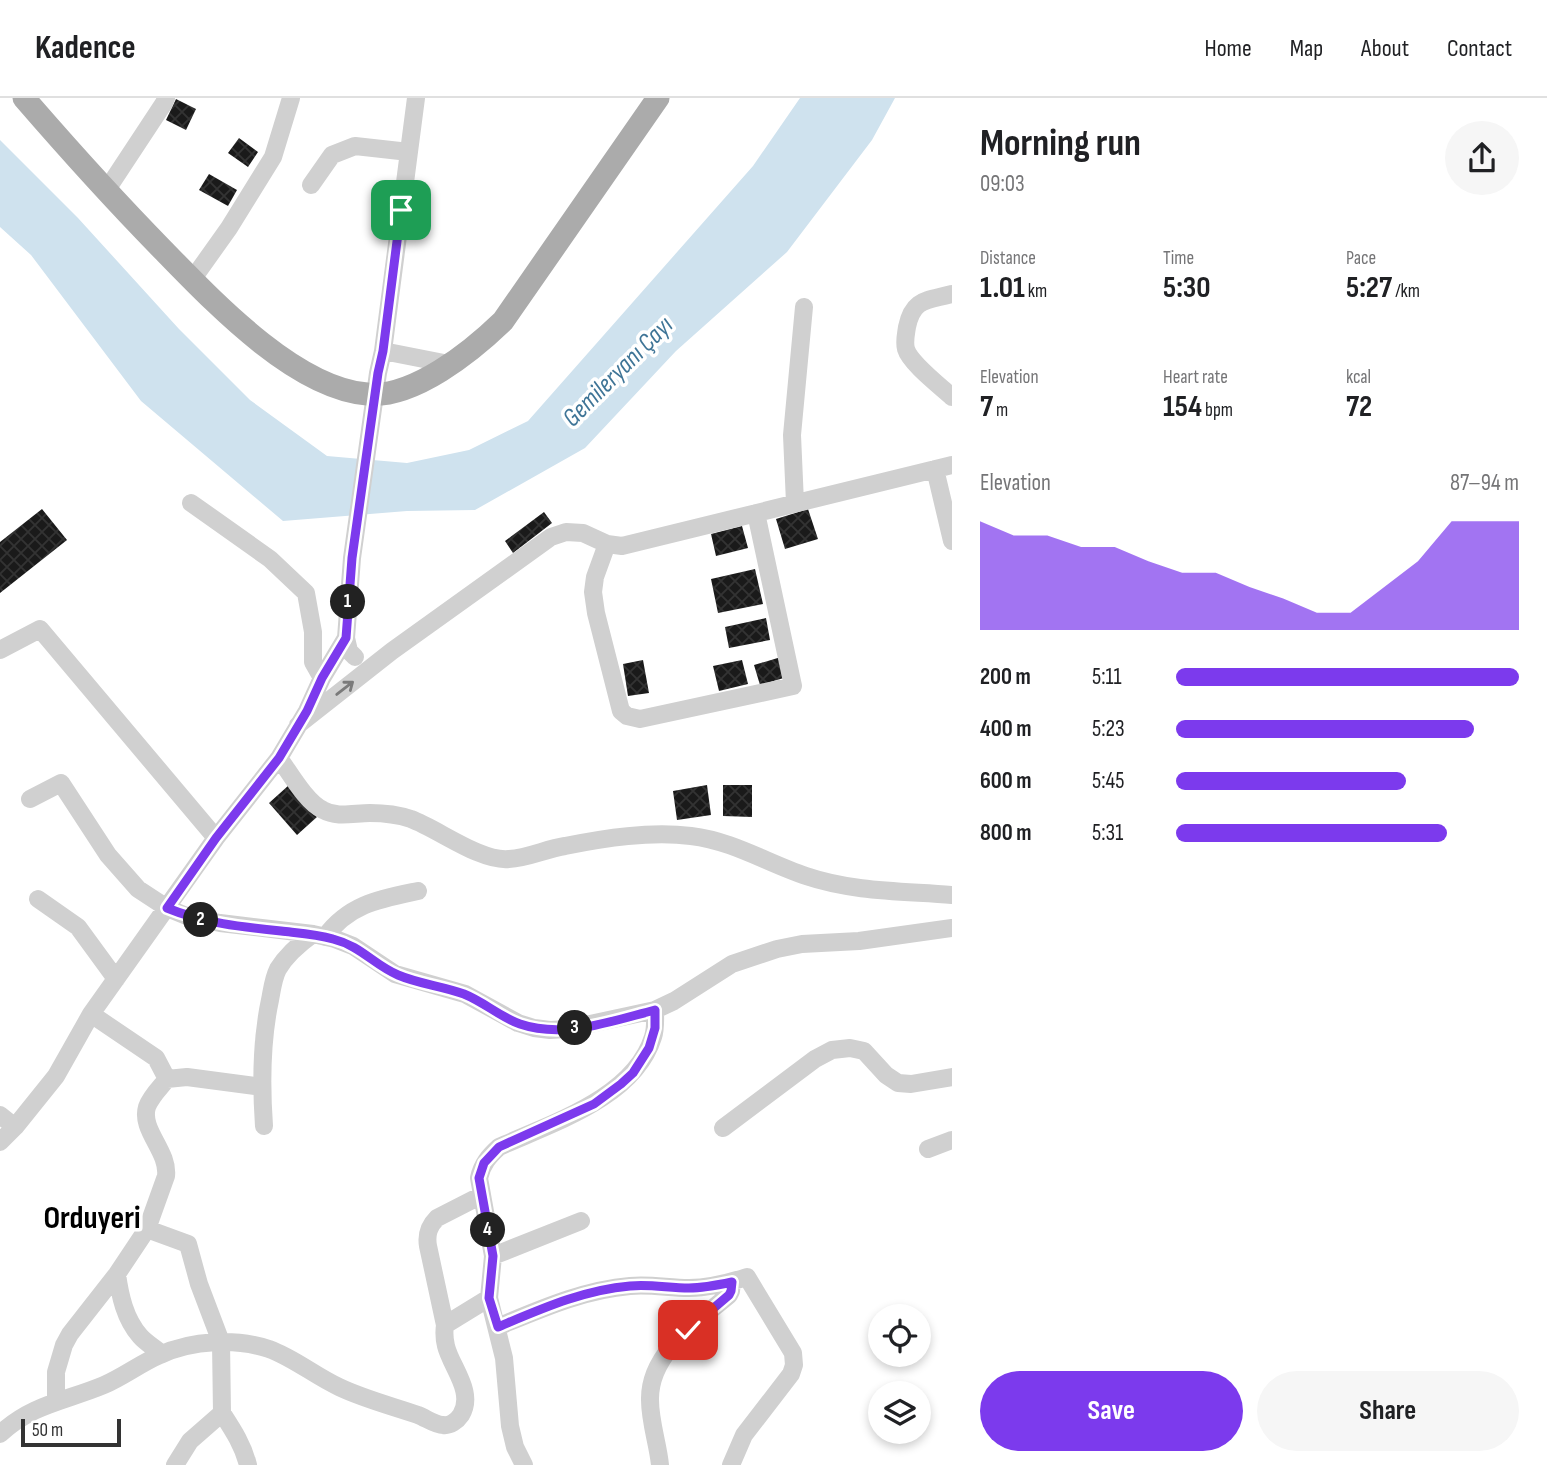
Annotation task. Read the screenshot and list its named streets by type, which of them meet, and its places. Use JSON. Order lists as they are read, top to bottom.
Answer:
{
  "districts": ["Orduyeri"],
  "water": ["Gemileryanı Çayı"],
  "scale_bar": "50 m",
  "page": {
    "header": "Kadence",
    "nav": [
      "Home",
      "Map",
      "About",
      "Contact"
    ],
    "heading": ["Morning run", "09:03"],
    "stats": [
      ["Distance", "1.01 km"],
      ["Time", "5:30"],
      ["Pace", "5:27 /km"],
      ["Elevation", "7 m"],
      ["Heart rate", "154 bpm"],
      ["kcal", "72"]
    ],
    "chart": ["Elevation", "87–94 m"],
    "pins": [
      "1",
      "2",
      "3",
      "4"
    ],
    "list": [
      {
        "name": "200 m",
        "note": "5:11"
      },
      {
        "name": "400 m",
        "note": "5:23"
      },
      {
        "name": "600 m",
        "note": "5:45"
      },
      {
        "name": "800 m",
        "note": "5:31"
      }
    ],
    "buttons": ["Save", "Share"],
    "scale": "50 m"
  }
}
